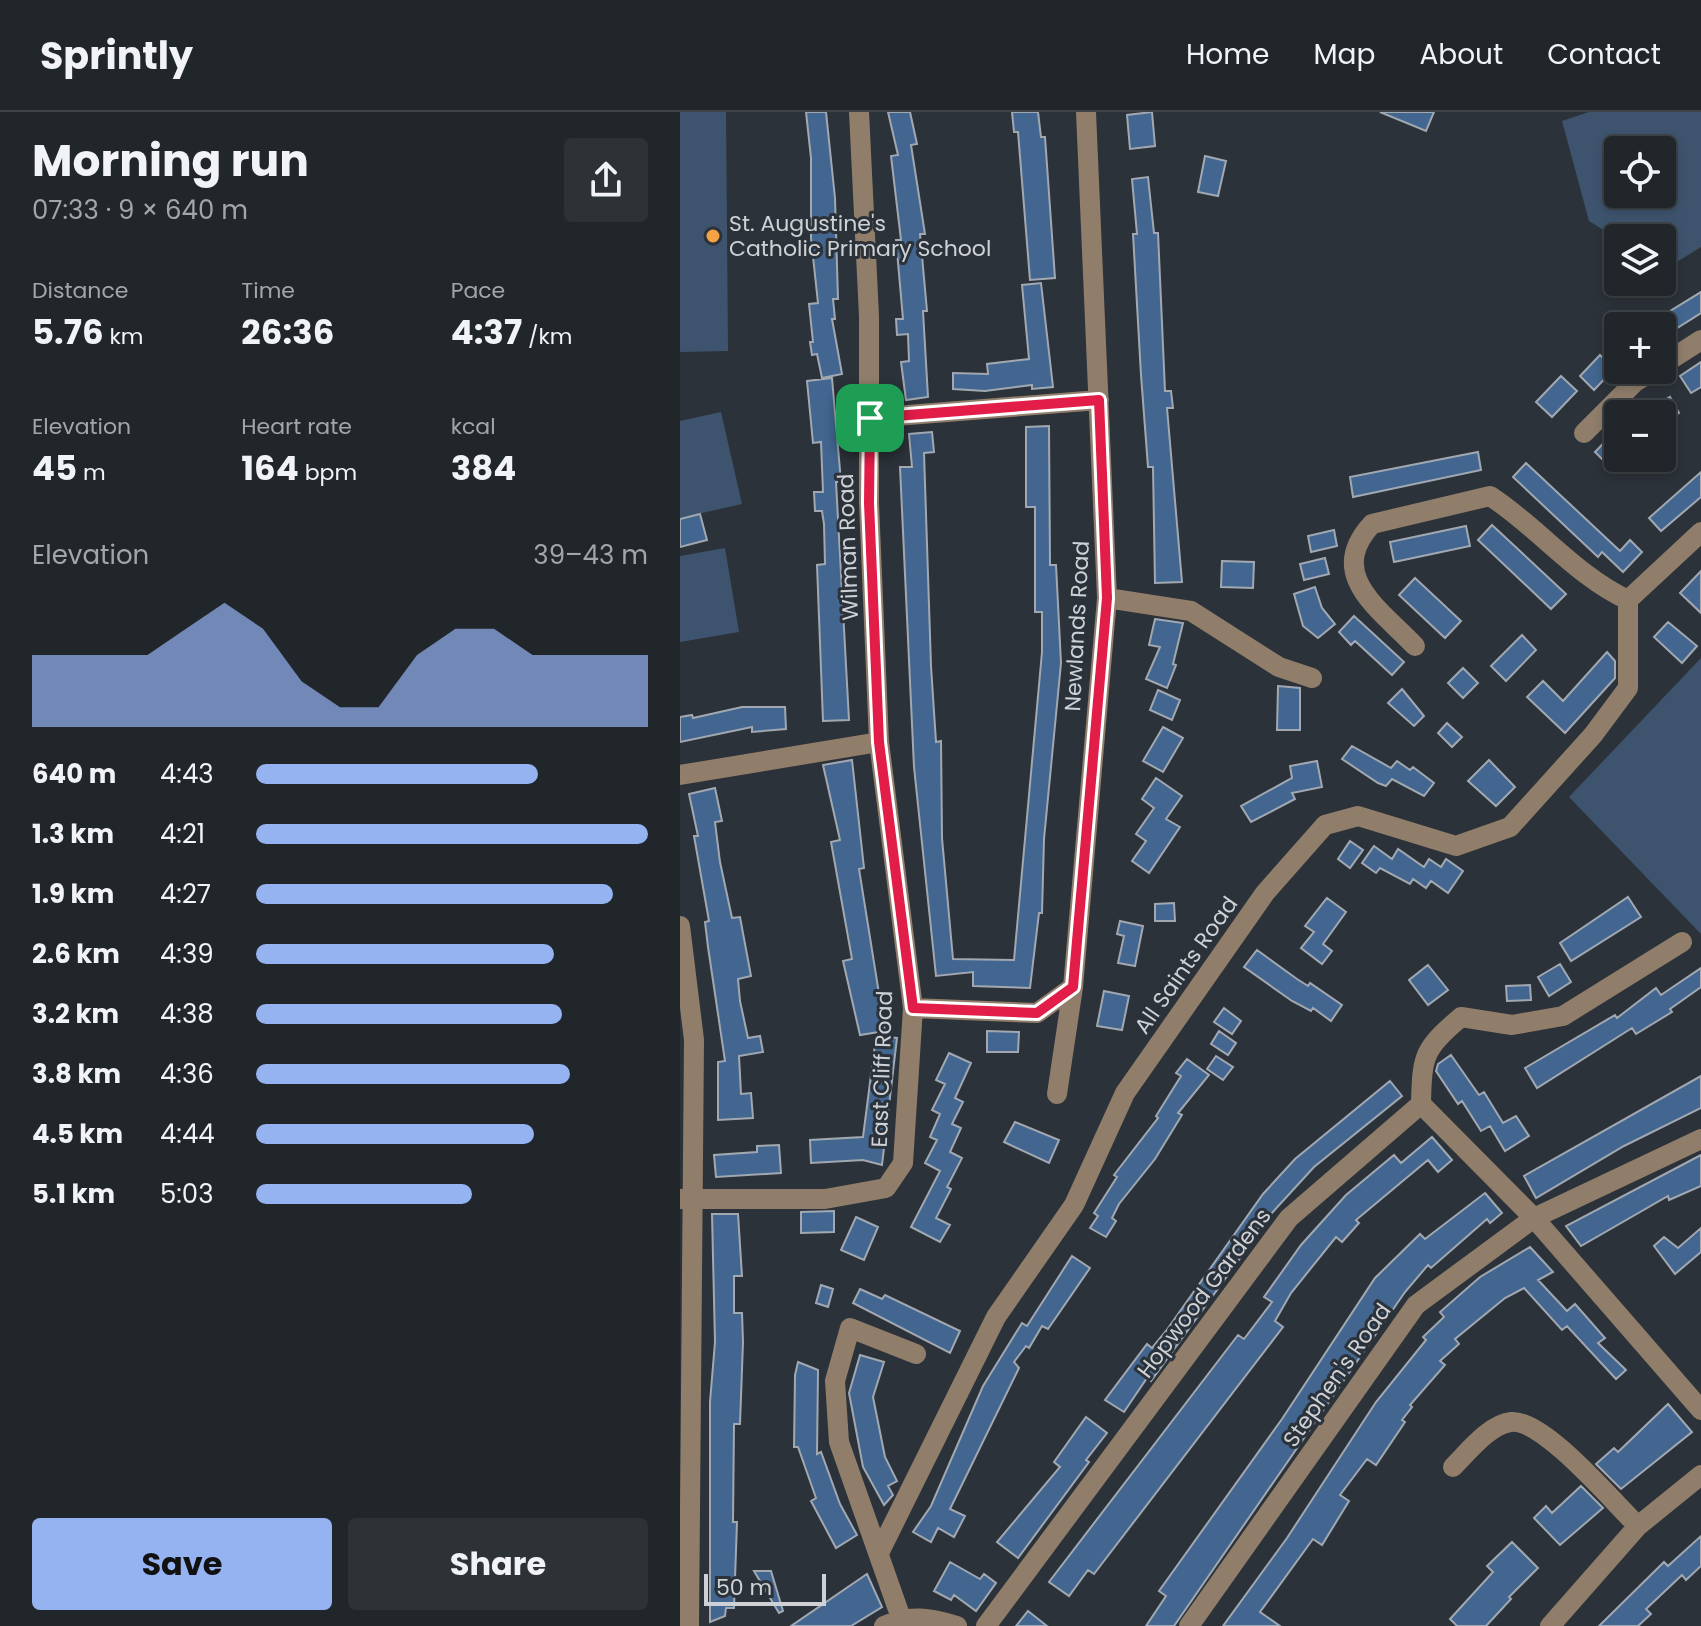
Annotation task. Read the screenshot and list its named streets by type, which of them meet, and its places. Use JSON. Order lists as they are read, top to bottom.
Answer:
{
  "streets": {
    "street": [
      "Wilman Road",
      "Newlands Road",
      "All Saints Road",
      "East Cliff Road",
      "Hopwood Gardens",
      "Stephen's Road"
    ]
  },
  "crossings": [
    ["Wilman Road", "East Cliff Road"]
  ],
  "places": ["St. Augustine's Catholic Primary School"],
  "scale_bar": "50 m",
  "page": {
    "header": "Sprintly",
    "nav": [
      "Home",
      "Map",
      "About",
      "Contact"
    ],
    "heading": ["Morning run", "07:33 · 9 × 640 m"],
    "map_buttons": ["+", "−"],
    "stats": [
      ["Distance", "5.76 km"],
      ["Time", "26:36"],
      ["Pace", "4:37 /km"],
      ["Elevation", "45 m"],
      ["Heart rate", "164 bpm"],
      ["kcal", "384"]
    ],
    "chart": ["Elevation", "39–43 m"],
    "list": [
      {
        "name": "640 m",
        "note": "4:43"
      },
      {
        "name": "1.3 km",
        "note": "4:21"
      },
      {
        "name": "1.9 km",
        "note": "4:27"
      },
      {
        "name": "2.6 km",
        "note": "4:39"
      },
      {
        "name": "3.2 km",
        "note": "4:38"
      },
      {
        "name": "3.8 km",
        "note": "4:36"
      },
      {
        "name": "4.5 km",
        "note": "4:44"
      },
      {
        "name": "5.1 km",
        "note": "5:03"
      }
    ],
    "buttons": ["Save", "Share"],
    "scale": "50 m"
  }
}
